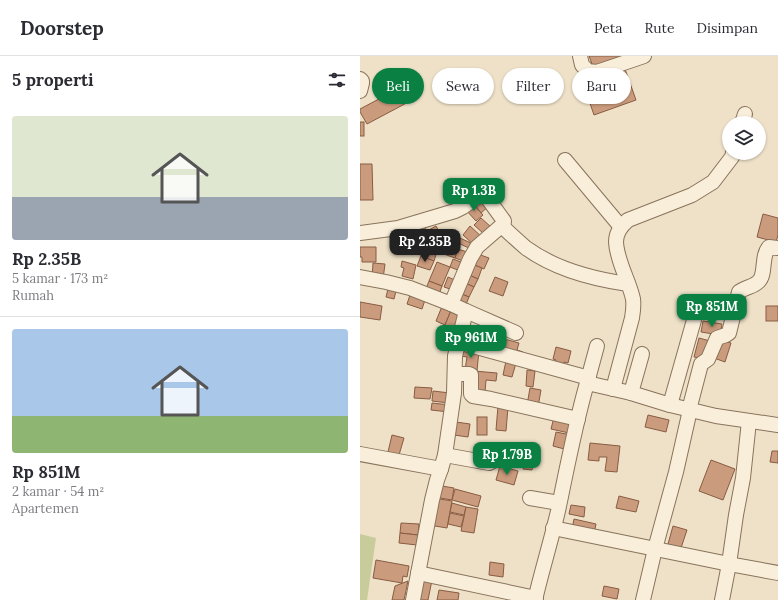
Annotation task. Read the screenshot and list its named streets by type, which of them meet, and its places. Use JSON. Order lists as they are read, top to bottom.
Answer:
{
  "page": {
    "header": "Doorstep",
    "nav": ["Peta", "Rute", "Disimpan"],
    "heading": "5 properti",
    "chip": [
      "Beli",
      "Sewa",
      "Filter",
      "Baru"
    ],
    "list": [
      {
        "name": "Rp 2.35B",
        "note": "5 kamar · 173 m² · Rumah"
      },
      {
        "name": "Rp 851M",
        "note": "2 kamar · 54 m² · Apartemen"
      }
    ],
    "price": [
      "Rp 1.3B",
      "Rp 2.35B",
      "Rp 851M",
      "Rp 961M",
      "Rp 1.79B"
    ]
  }
}
